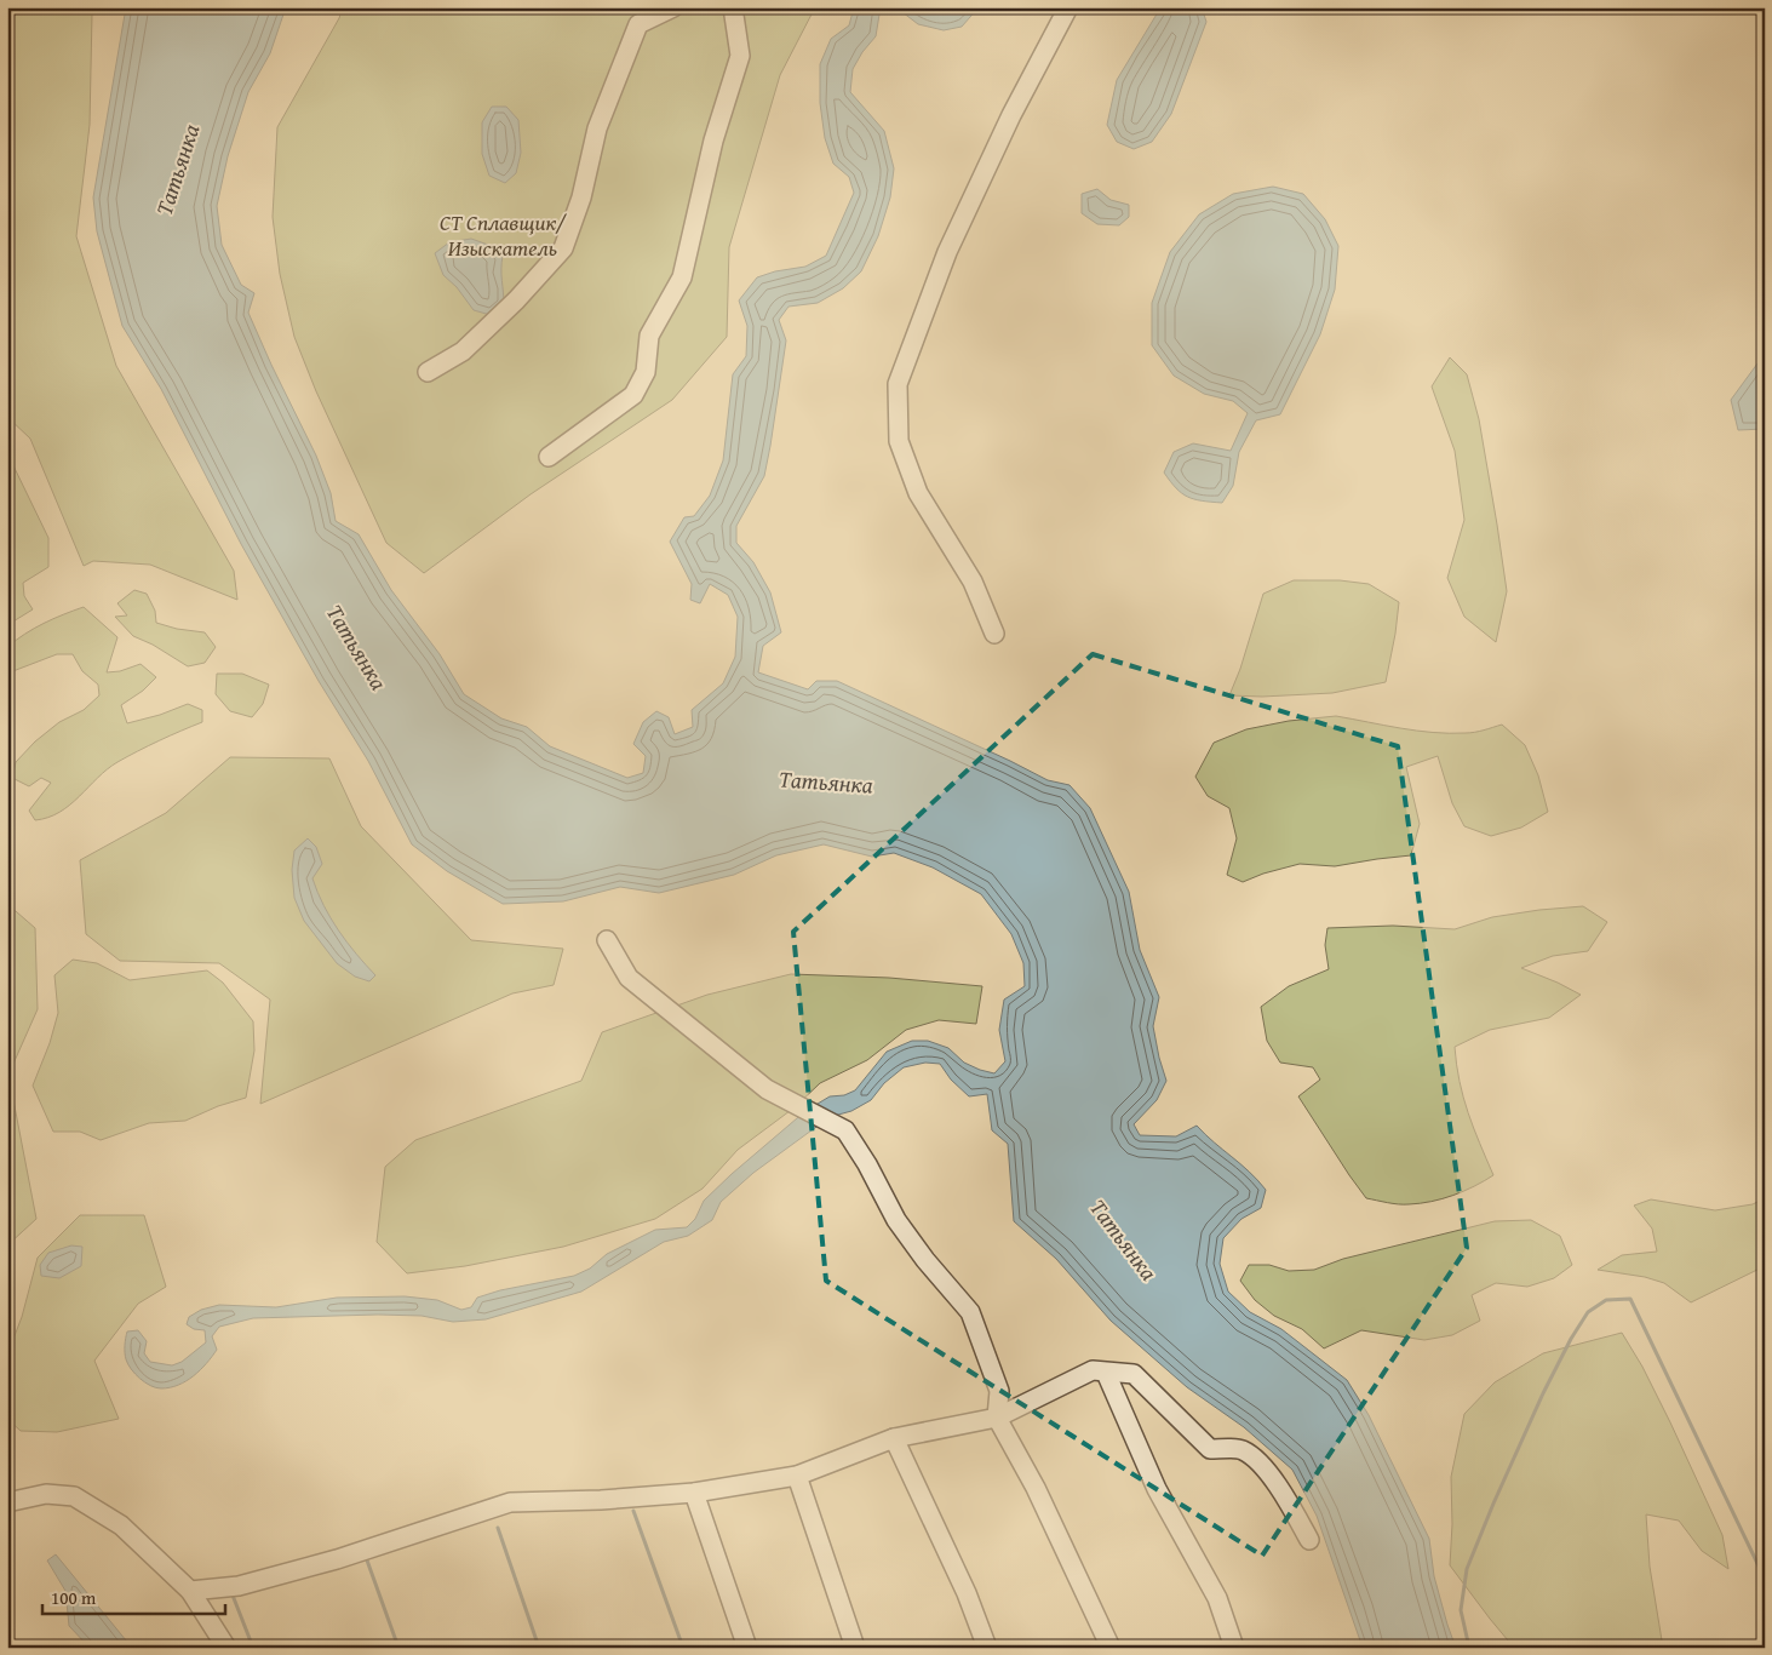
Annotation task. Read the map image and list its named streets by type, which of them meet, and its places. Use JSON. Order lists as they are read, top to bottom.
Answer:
{
  "water": ["Татьянка"],
  "parks": ["СТ Сплавщик/ Изыскатель"],
  "scale_bar": "100 m"
}
